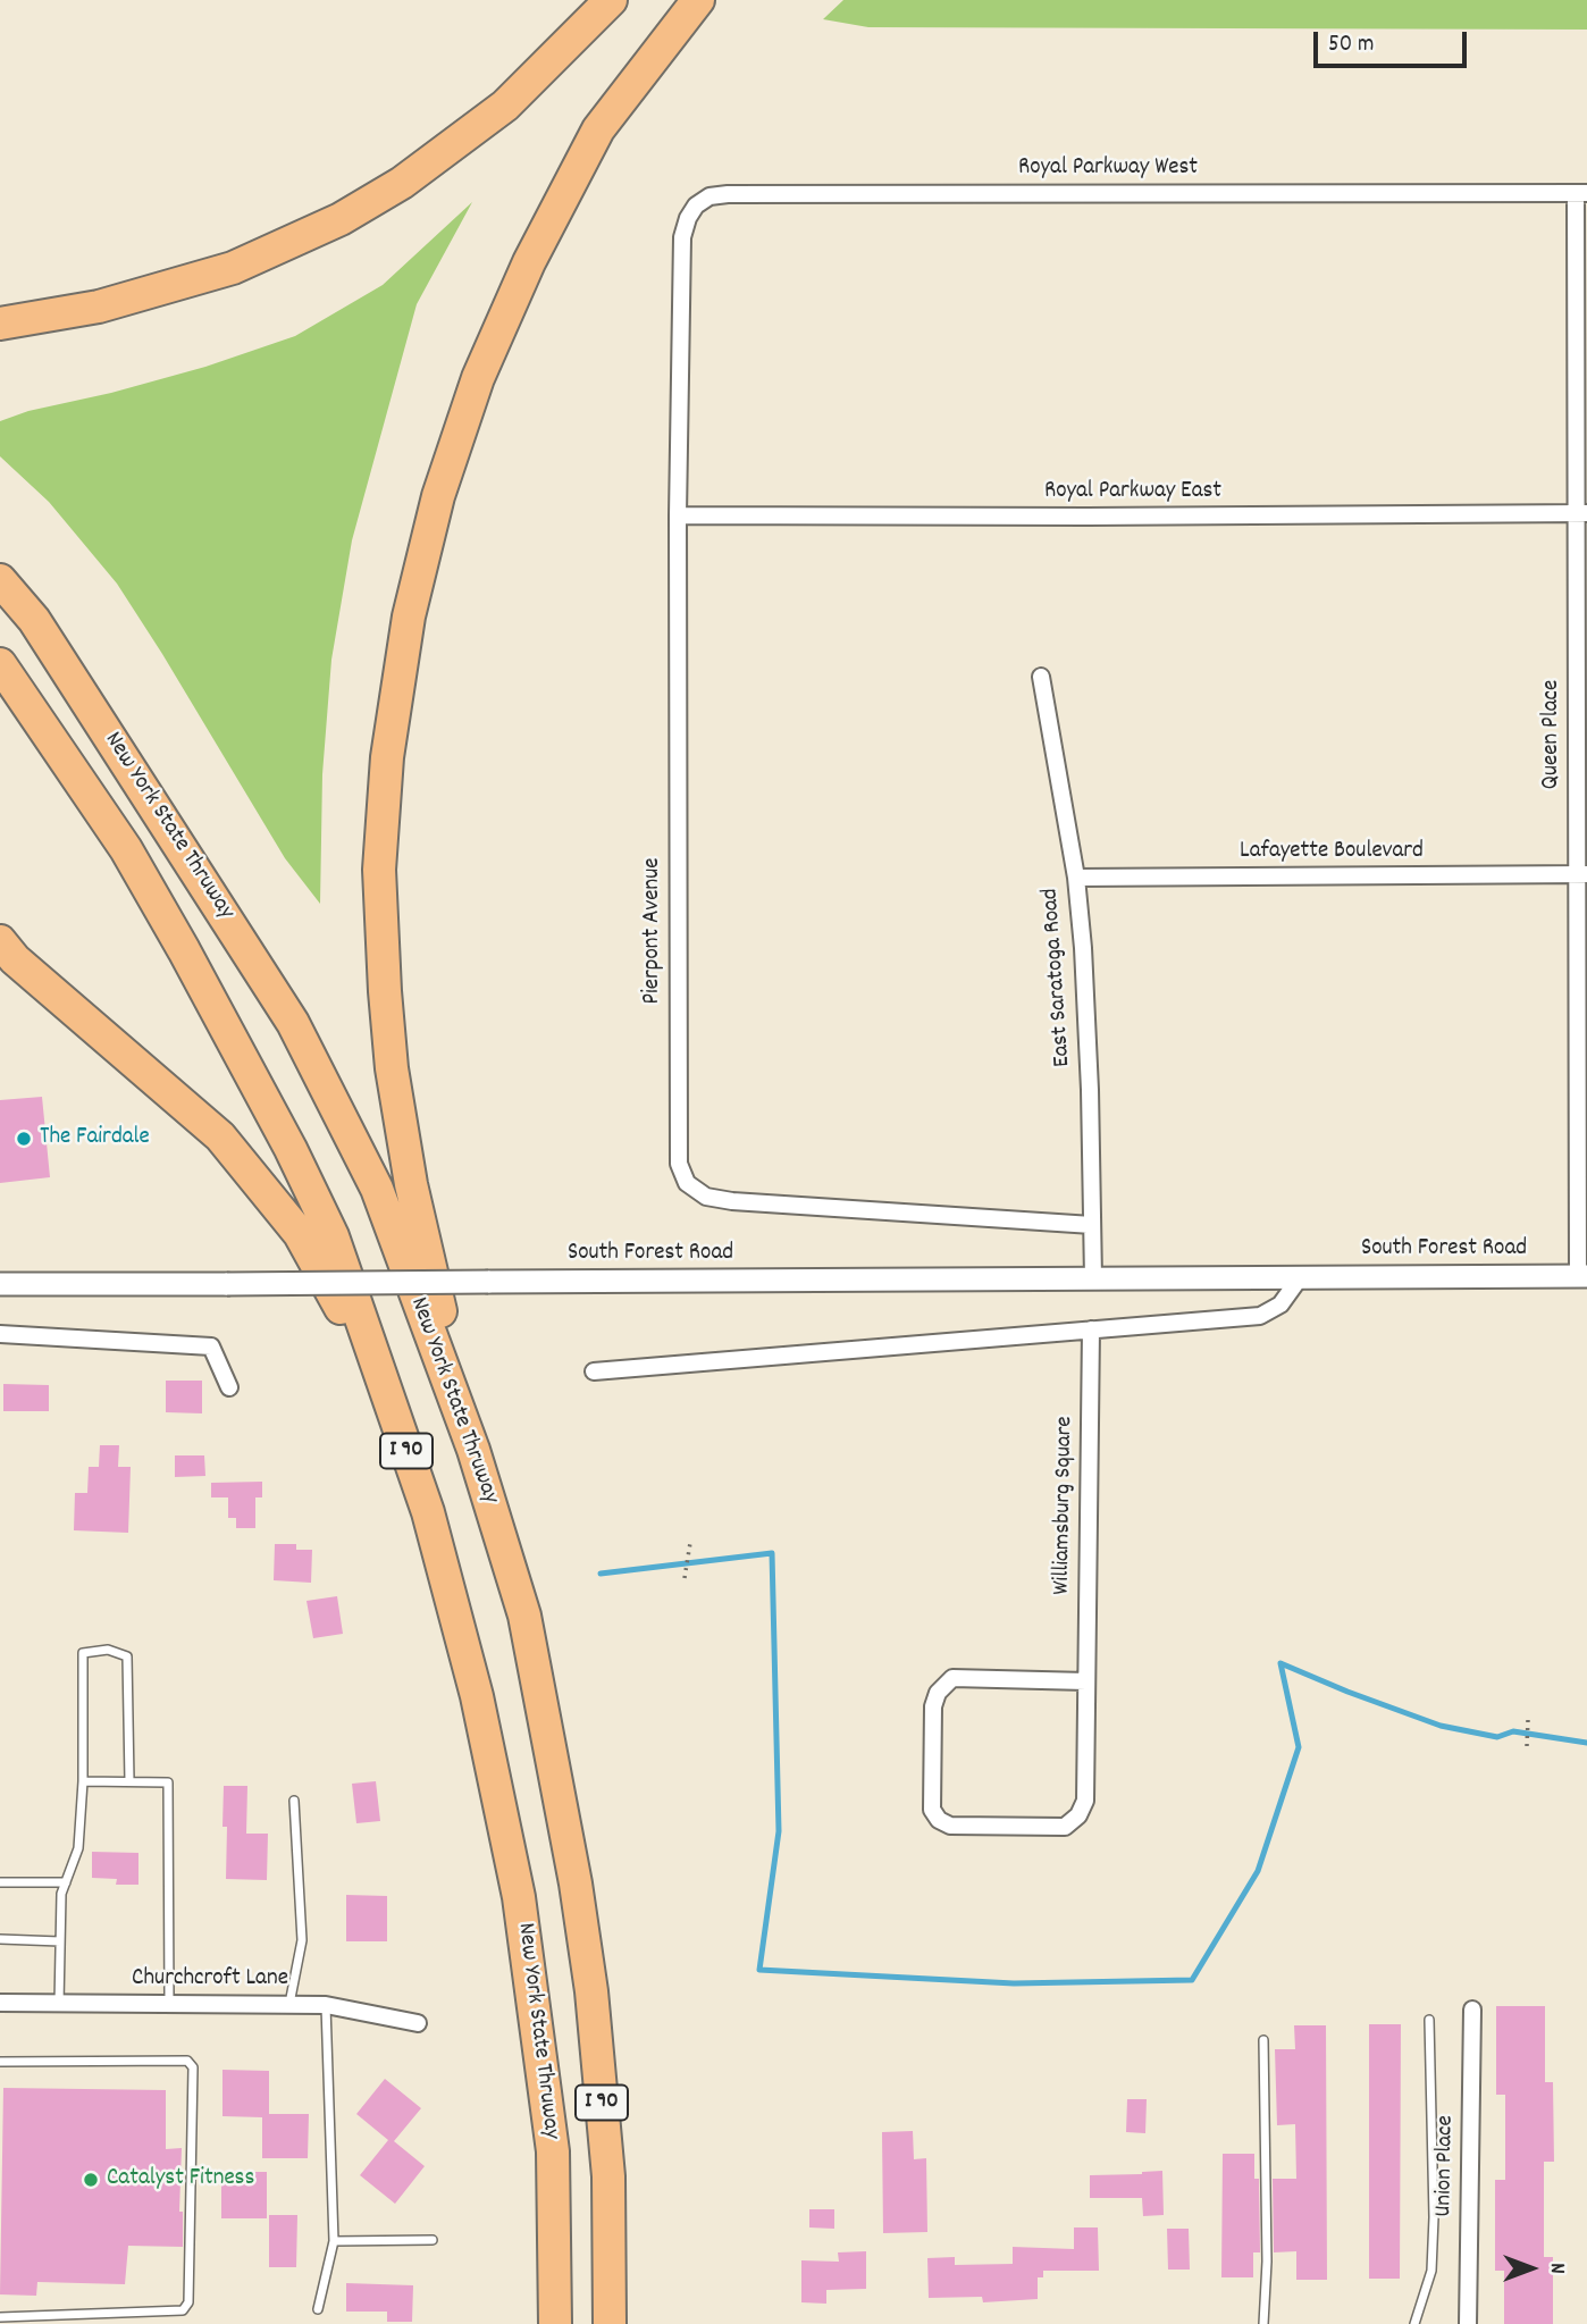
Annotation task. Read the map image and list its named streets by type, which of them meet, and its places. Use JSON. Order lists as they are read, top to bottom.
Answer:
{
  "streets": {
    "highway": ["New York State Thruway", "I 90"],
    "street": [
      "Royal Parkway West",
      "Royal Parkway East",
      "Queen Place",
      "Lafayette Boulevard",
      "Pierpont Avenue",
      "East Saratoga Road",
      "South Forest Road",
      "Williamsburg Square",
      "Churchcroft Lane",
      "Union Place"
    ]
  },
  "crossings": [
    ["Royal Parkway West", "Queen Place"],
    ["Royal Parkway West", "Pierpont Avenue"],
    ["Royal Parkway East", "Queen Place"],
    ["Royal Parkway East", "Pierpont Avenue"],
    ["Queen Place", "Lafayette Boulevard"],
    ["Queen Place", "South Forest Road"],
    ["Lafayette Boulevard", "East Saratoga Road"],
    ["Pierpont Avenue", "East Saratoga Road"],
    ["East Saratoga Road", "South Forest Road"]
  ],
  "places": ["The Fairdale", "Catalyst Fitness"],
  "scale_bar": "50 m",
  "north": "right"
}
